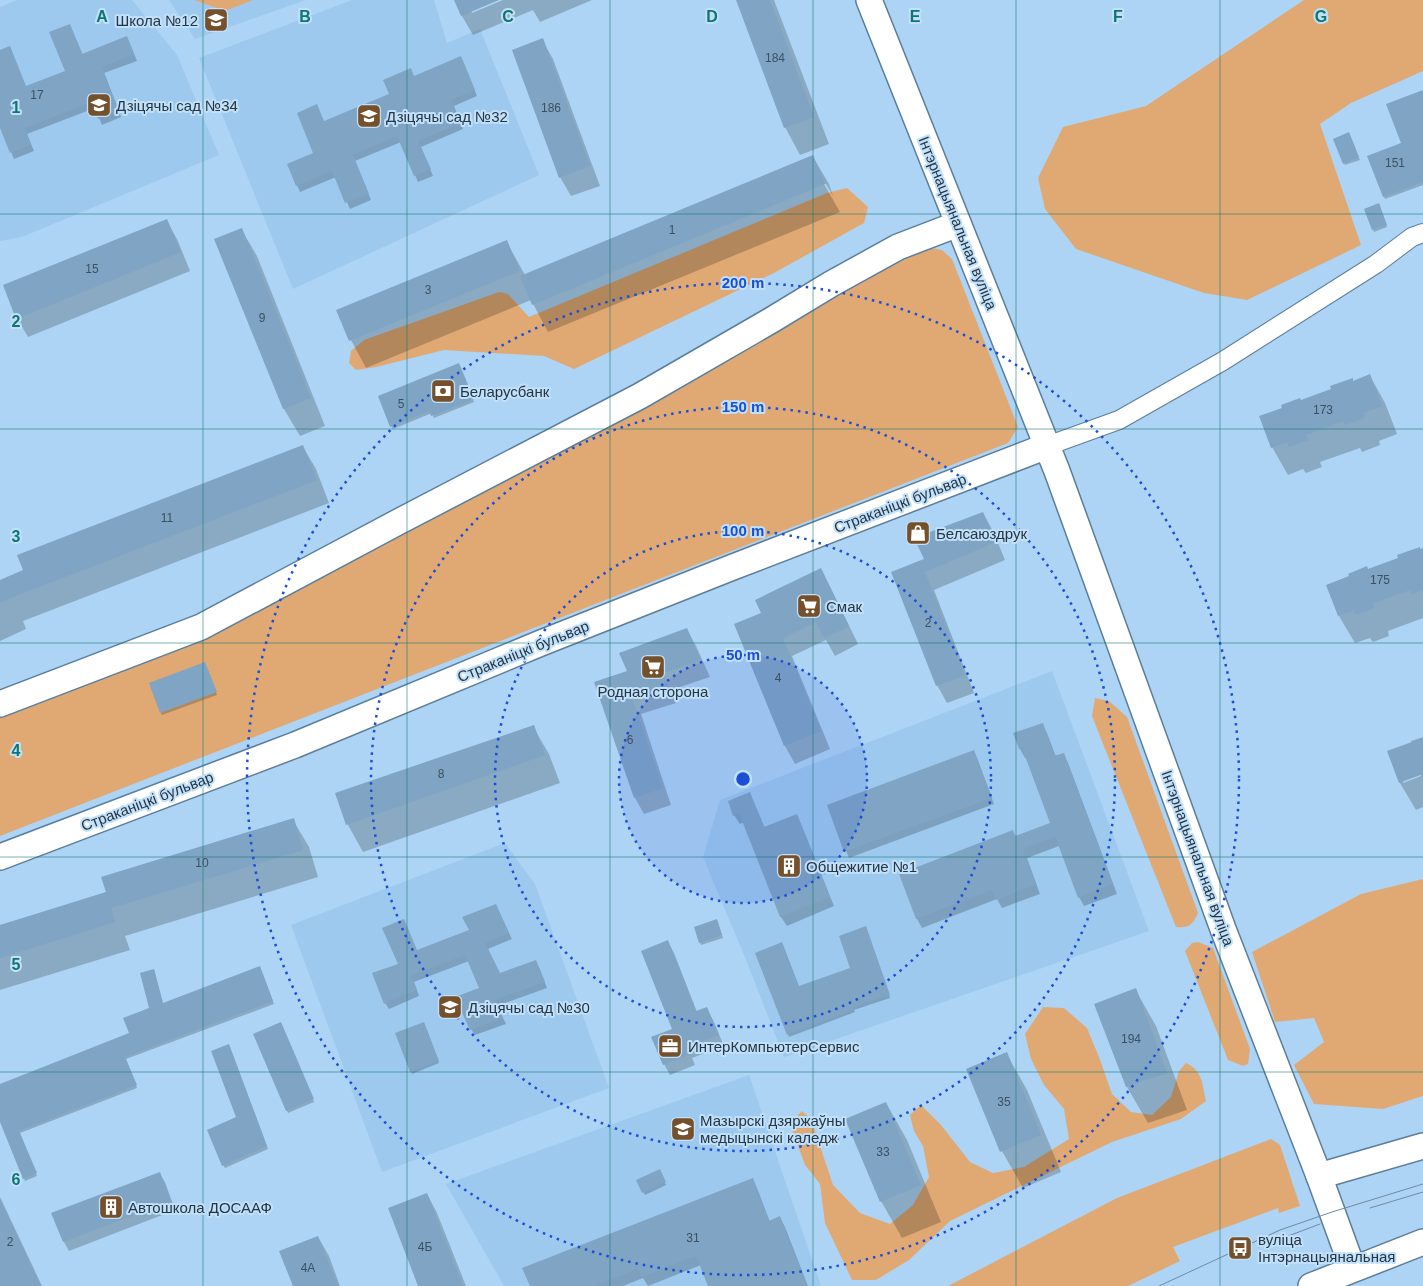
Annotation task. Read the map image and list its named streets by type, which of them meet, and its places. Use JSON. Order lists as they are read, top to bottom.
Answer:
{
  "streets": {
    "street": ["Інтэрнацыянальная вуліца", "Страканіцкі бульвар"]
  },
  "crossings": [
    ["Інтэрнацыянальная вуліца", "Страканіцкі бульвар"]
  ],
  "places": {
    "school or university": [
      "Школа №12",
      "Дзіцячы сад №34",
      "Дзіцячы сад №32",
      "Дзіцячы сад №30",
      "Мазырскі дзяржаўны медыцынскі каледж"
    ],
    "bank": ["Беларусбанк"],
    "shop": ["Белсаюздрук"],
    "supermarket": ["Смак", "Родная сторона"],
    "building": ["Общежитие №1", "Автошкола ДОСААФ"],
    "office": ["ИнтерКомпьютерСервис"],
    "bus stop": ["вуліца Інтэрнацыянальная"]
  },
  "house_numbers": [
    "184",
    "17",
    "186",
    "151",
    "1",
    "15",
    "3",
    "9",
    "5",
    "173",
    "11",
    "175",
    "2",
    "4",
    "6",
    "8",
    "10",
    "194",
    "35",
    "33",
    "31",
    "2",
    "4Б",
    "4А"
  ],
  "grid": {
    "columns": [
      "A",
      "B",
      "C",
      "D",
      "E",
      "F",
      "G"
    ],
    "rows": [
      "1",
      "2",
      "3",
      "4",
      "5",
      "6"
    ]
  },
  "rings": [
    "200 m",
    "150 m",
    "100 m",
    "50 m"
  ]
}
